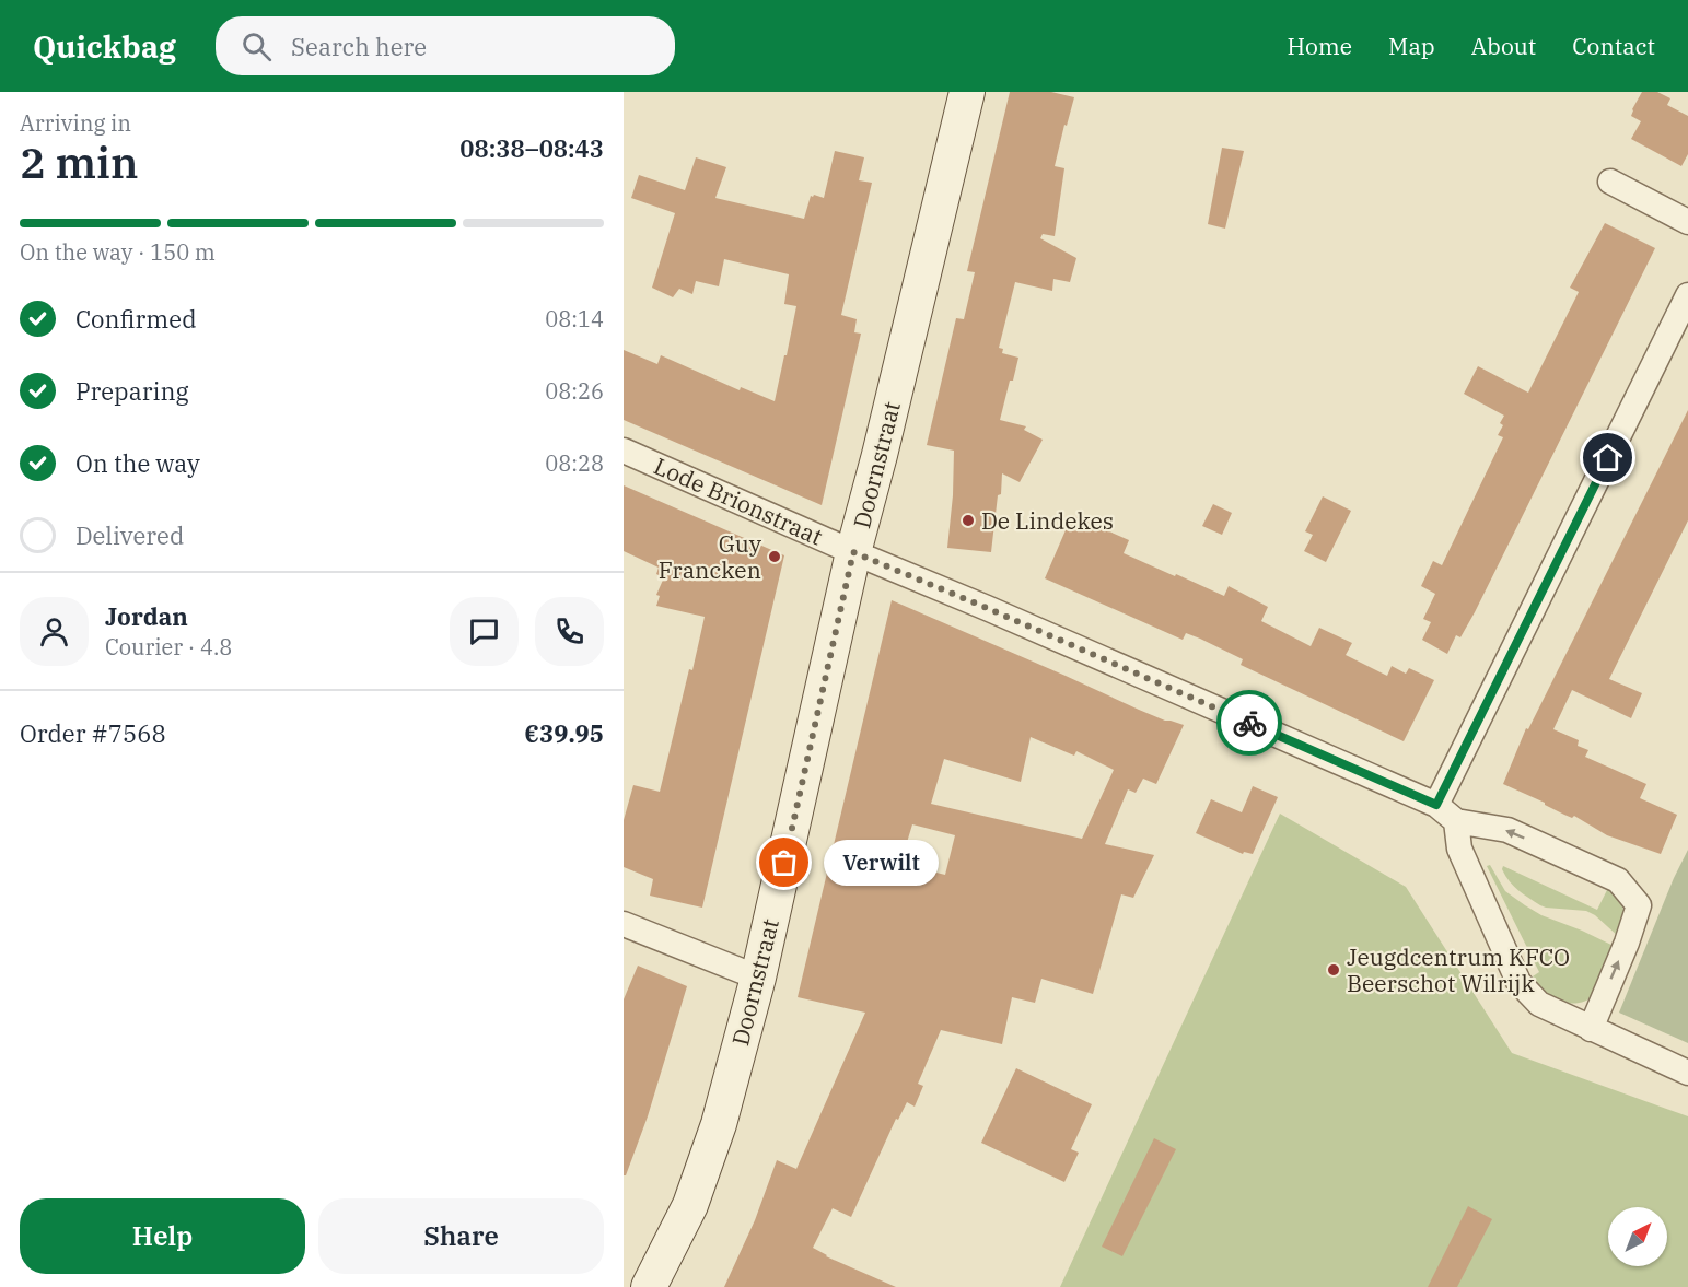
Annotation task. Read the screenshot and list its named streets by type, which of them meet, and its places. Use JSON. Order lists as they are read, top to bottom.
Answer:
{
  "streets": {
    "street": ["Doornstraat", "Lode Brionstraat"]
  },
  "crossings": [
    ["Doornstraat", "Lode Brionstraat"]
  ],
  "places": [
    "De Lindekes",
    "Guy Francken",
    "Verwilt",
    "Jeugdcentrum KFCO Beerschot Wilrijk"
  ],
  "north": "top right",
  "page": {
    "header": "Quickbag",
    "search": "Search here",
    "nav": [
      "Home",
      "Map",
      "About",
      "Contact"
    ],
    "heading": ["2 min", "Arriving in", "08:38–08:43"],
    "panel": [
      "Jordan",
      "Courier · 4.8",
      "Order #7568",
      "€39.95"
    ],
    "bar": "On the way · 150 m",
    "list": [
      ["Confirmed", "08:14"],
      ["Preparing", "08:26"],
      ["On the way", "08:28"],
      "Delivered"
    ],
    "bubble": "Verwilt",
    "buttons": ["Help", "Share"]
  }
}
